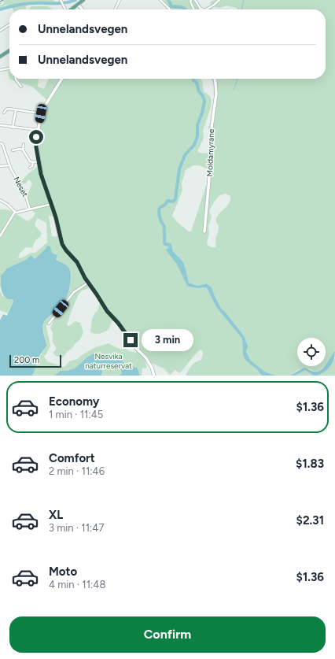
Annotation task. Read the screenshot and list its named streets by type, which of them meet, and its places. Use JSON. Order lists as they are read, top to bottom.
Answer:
{
  "streets": {
    "main road": ["Moldamyrane"],
    "street": ["Neset"]
  },
  "parks": ["Nesvika naturreservat"],
  "scale_bar": "200 m",
  "page": {
    "banner": ["Unnelandsvegen", "Unnelandsvegen"],
    "bubble": "3 min",
    "scale": "200 m",
    "list": [
      {
        "name": "Economy",
        "note": "1 min · 11:45",
        "value": "$1.36"
      },
      {
        "name": "Comfort",
        "note": "2 min · 11:46",
        "value": "$1.83"
      },
      {
        "name": "XL",
        "note": "3 min · 11:47",
        "value": "$2.31"
      },
      {
        "name": "Moto",
        "note": "4 min · 11:48",
        "value": "$1.36"
      }
    ],
    "buttons": "Confirm"
  }
}
